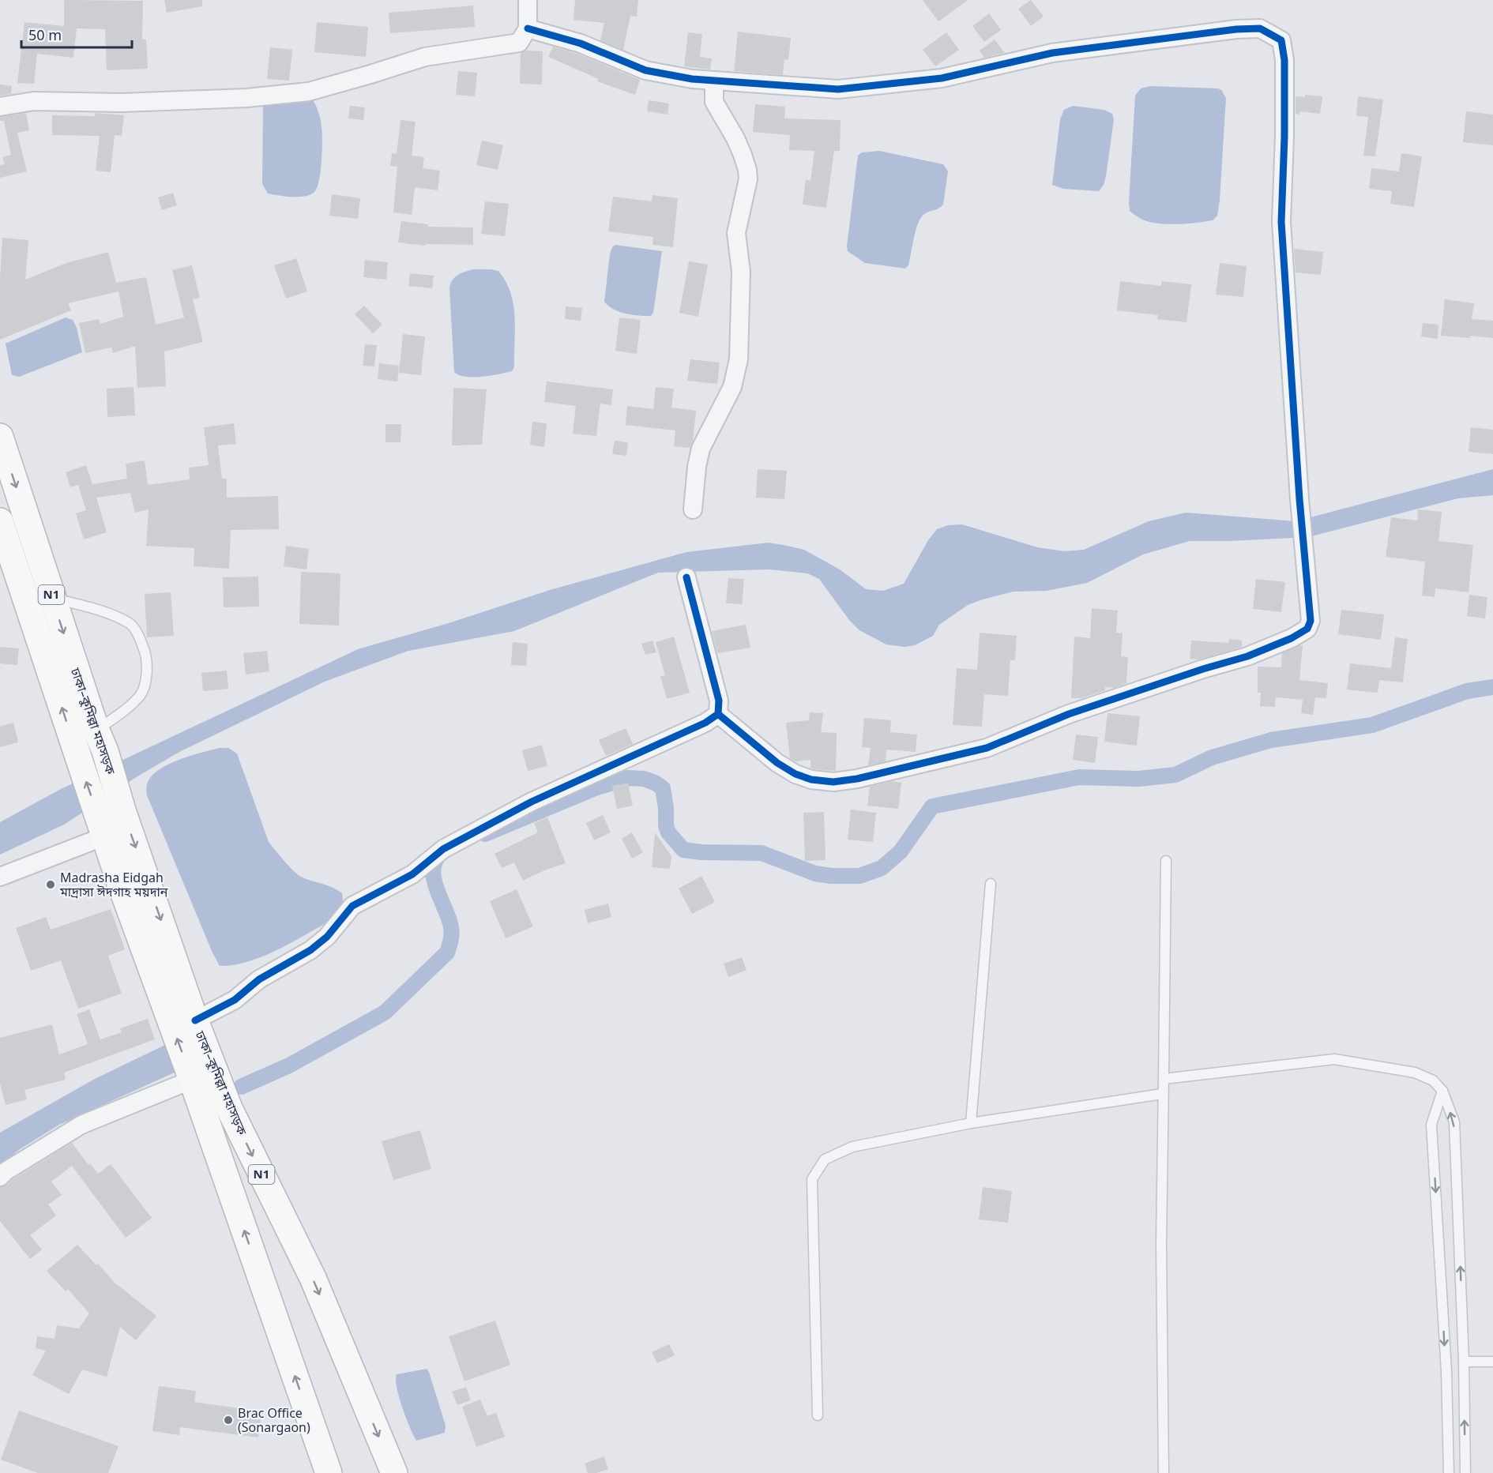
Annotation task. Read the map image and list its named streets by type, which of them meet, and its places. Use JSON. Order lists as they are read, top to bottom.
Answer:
{
  "streets": {
    "highway": ["N1", "ঢাকা–কুমিল্লা মহাসড়ক"]
  },
  "places": ["Madrasha Eidgah মাদ্রাসা ঈদগাহ ময়দান", "Brac Office (Sonargaon)"],
  "scale_bar": "50 m"
}
